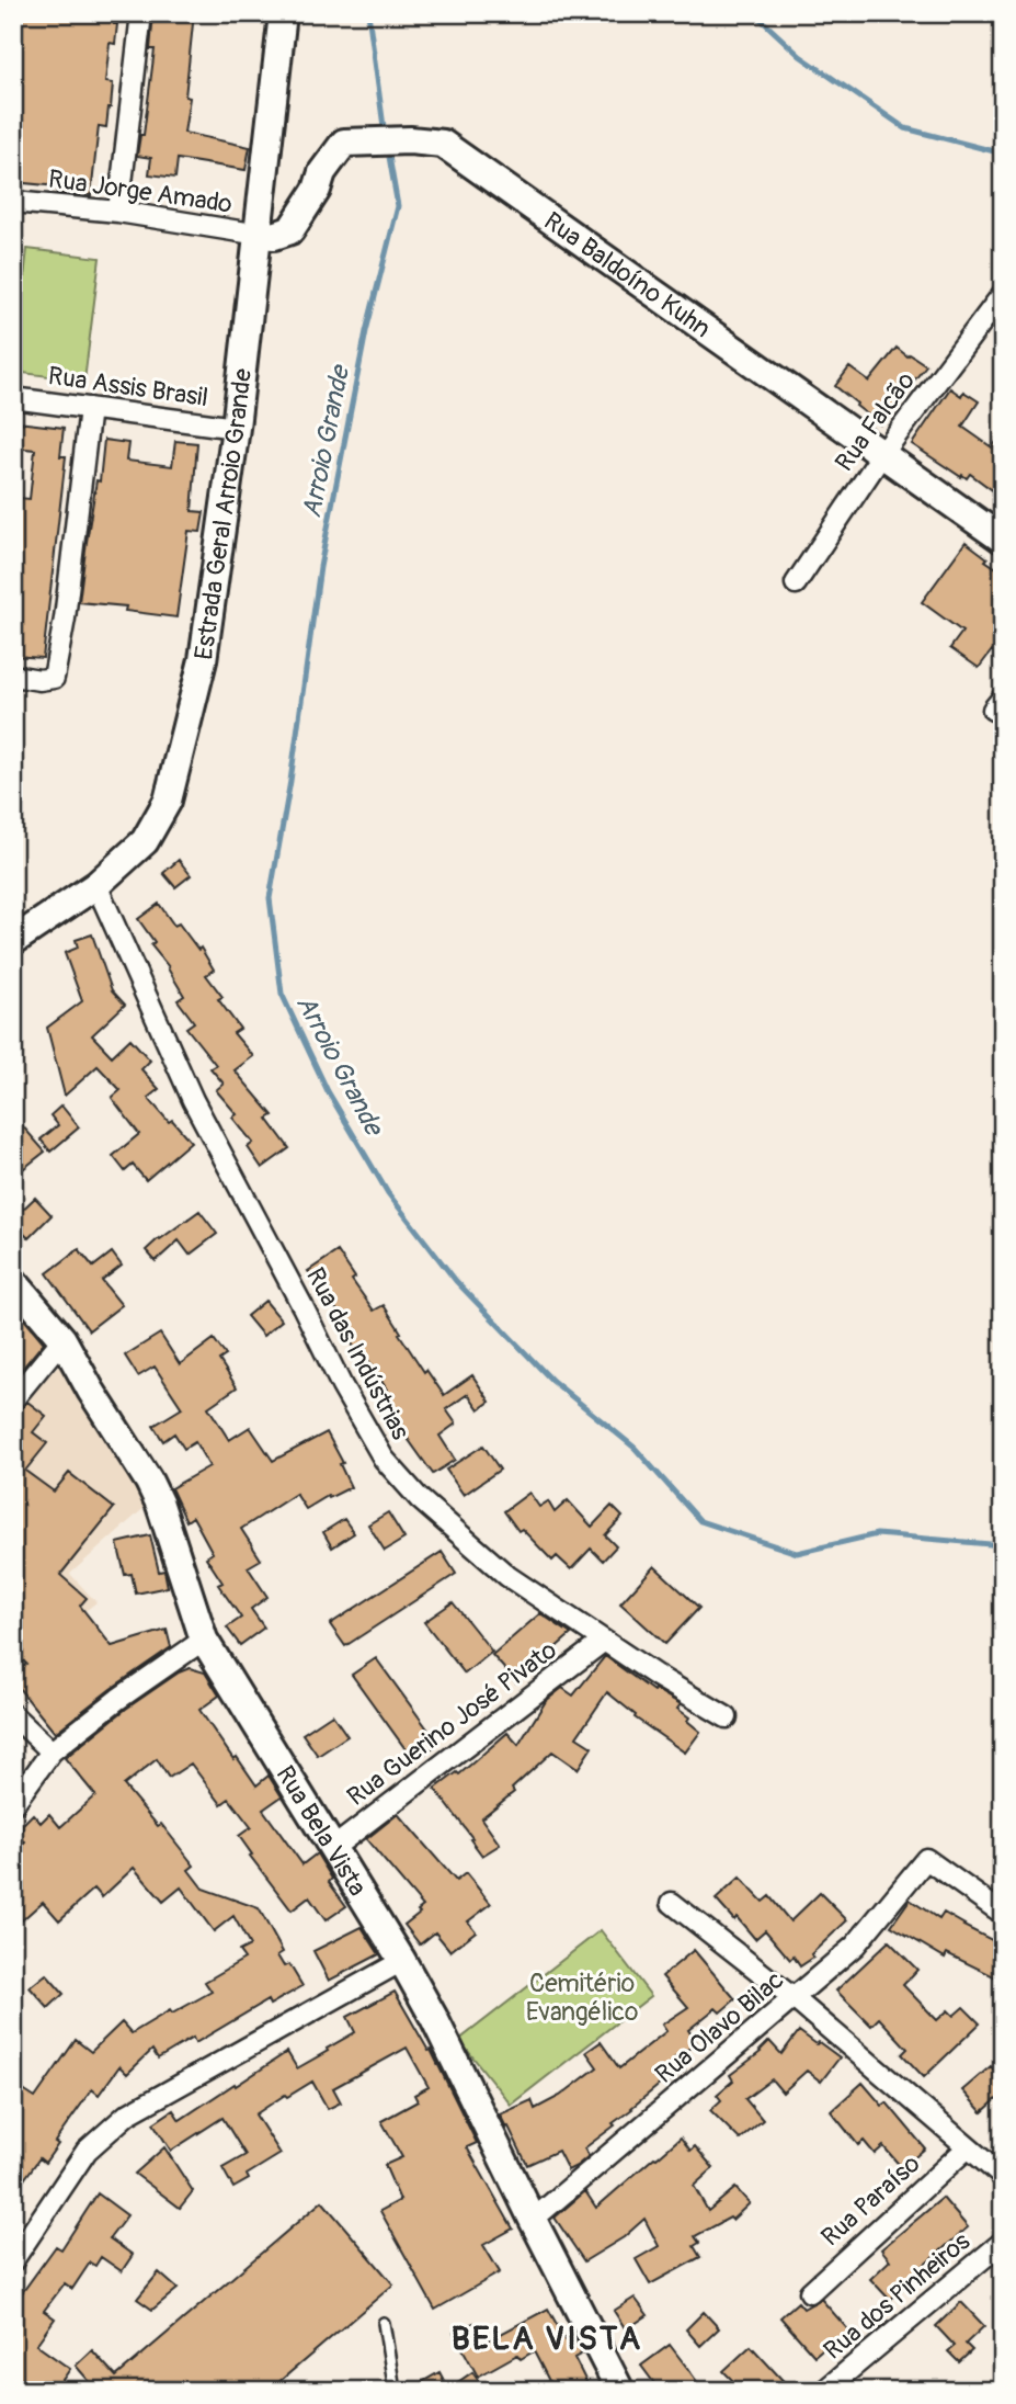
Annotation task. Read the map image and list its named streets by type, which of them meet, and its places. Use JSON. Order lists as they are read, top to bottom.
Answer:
{
  "streets": {
    "main road": ["Rua Baldoíno Kuhn", "Estrada Geral Arroio Grande", "Rua Bela Vista"],
    "street": [
      "Rua Jorge Amado",
      "Rua Assis Brasil",
      "Rua Falcão",
      "Rua das Indústrias",
      "Rua Guerino José Pivato",
      "Rua Olavo Bilac",
      "Rua Paraíso",
      "Rua dos Pinheiros"
    ]
  },
  "crossings": [
    ["Rua Jorge Amado", "Rua Baldoíno Kuhn"],
    ["Rua Jorge Amado", "Estrada Geral Arroio Grande"],
    ["Rua Baldoíno Kuhn", "Rua Falcão"],
    ["Rua Baldoíno Kuhn", "Estrada Geral Arroio Grande"],
    ["Rua Assis Brasil", "Estrada Geral Arroio Grande"],
    ["Estrada Geral Arroio Grande", "Rua das Indústrias"],
    ["Rua das Indústrias", "Rua Guerino José Pivato"],
    ["Rua Guerino José Pivato", "Rua Bela Vista"],
    ["Rua Bela Vista", "Rua Olavo Bilac"]
  ],
  "districts": ["BELA VISTA"],
  "water": ["Arroio Grande"],
  "parks": ["Cemitério Evangélico"]
}
